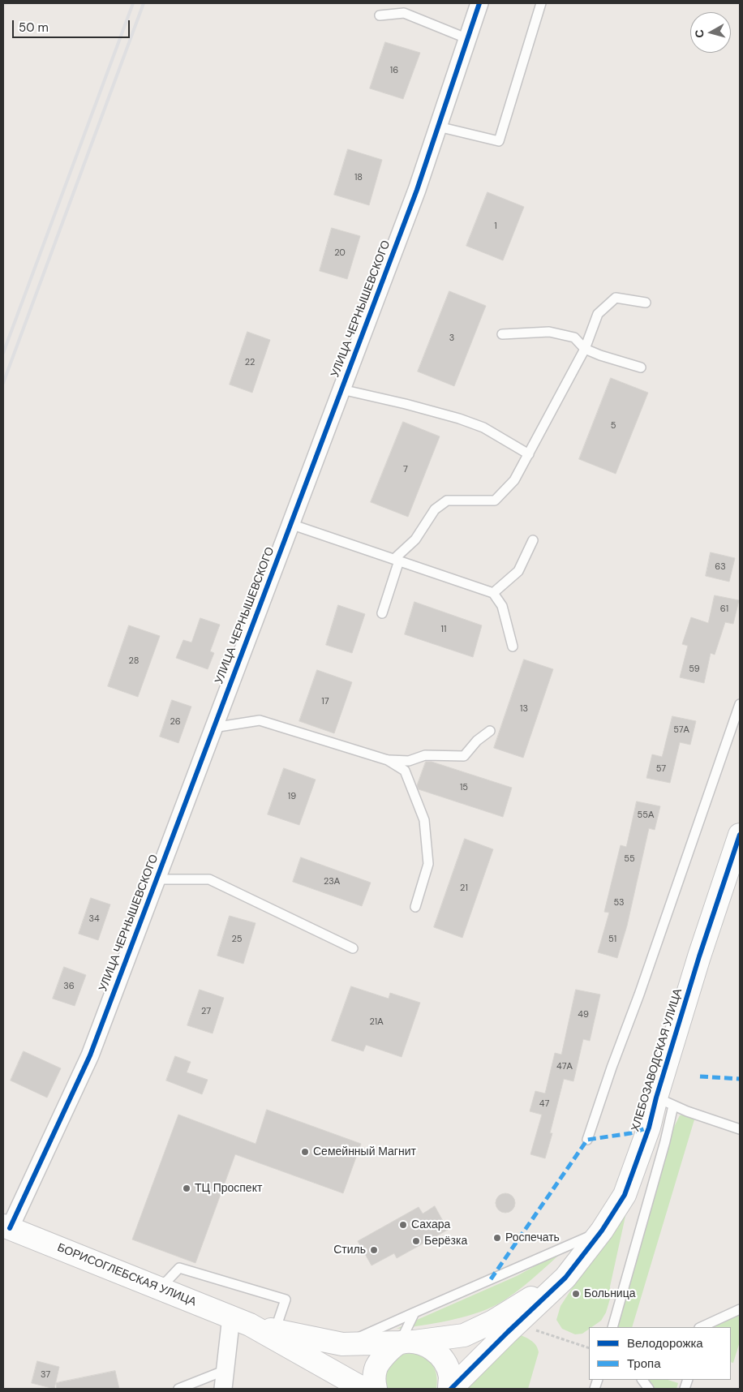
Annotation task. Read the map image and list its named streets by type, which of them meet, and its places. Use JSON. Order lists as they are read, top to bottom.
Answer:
{
  "streets": {
    "street": ["УЛИЦА ЧЕРНЫШЕВСКОГО", "ХЛЕБОЗАВОДСКАЯ УЛИЦА", "БОРИСОГЛЕБСКАЯ УЛИЦА"]
  },
  "crossings": [
    ["УЛИЦА ЧЕРНЫШЕВСКОГО", "БОРИСОГЛЕБСКАЯ УЛИЦА"]
  ],
  "places": [
    "Семейнный Магнит",
    "ТЦ Проспект",
    "Сахара",
    "Роспечать",
    "Берёзка",
    "Стиль",
    "Больница"
  ],
  "house_numbers": [
    "16",
    "18",
    "1",
    "20",
    "3",
    "22",
    "5",
    "7",
    "63",
    "61",
    "11",
    "28",
    "59",
    "17",
    "13",
    "26",
    "57А",
    "57",
    "15",
    "19",
    "55А",
    "55",
    "23А",
    "21",
    "53",
    "34",
    "25",
    "51",
    "36",
    "27",
    "49",
    "21А",
    "47А",
    "47",
    "37"
  ],
  "legend": ["Велодорожка", "Тропа"],
  "scale_bar": "50 m",
  "north": "left"
}
